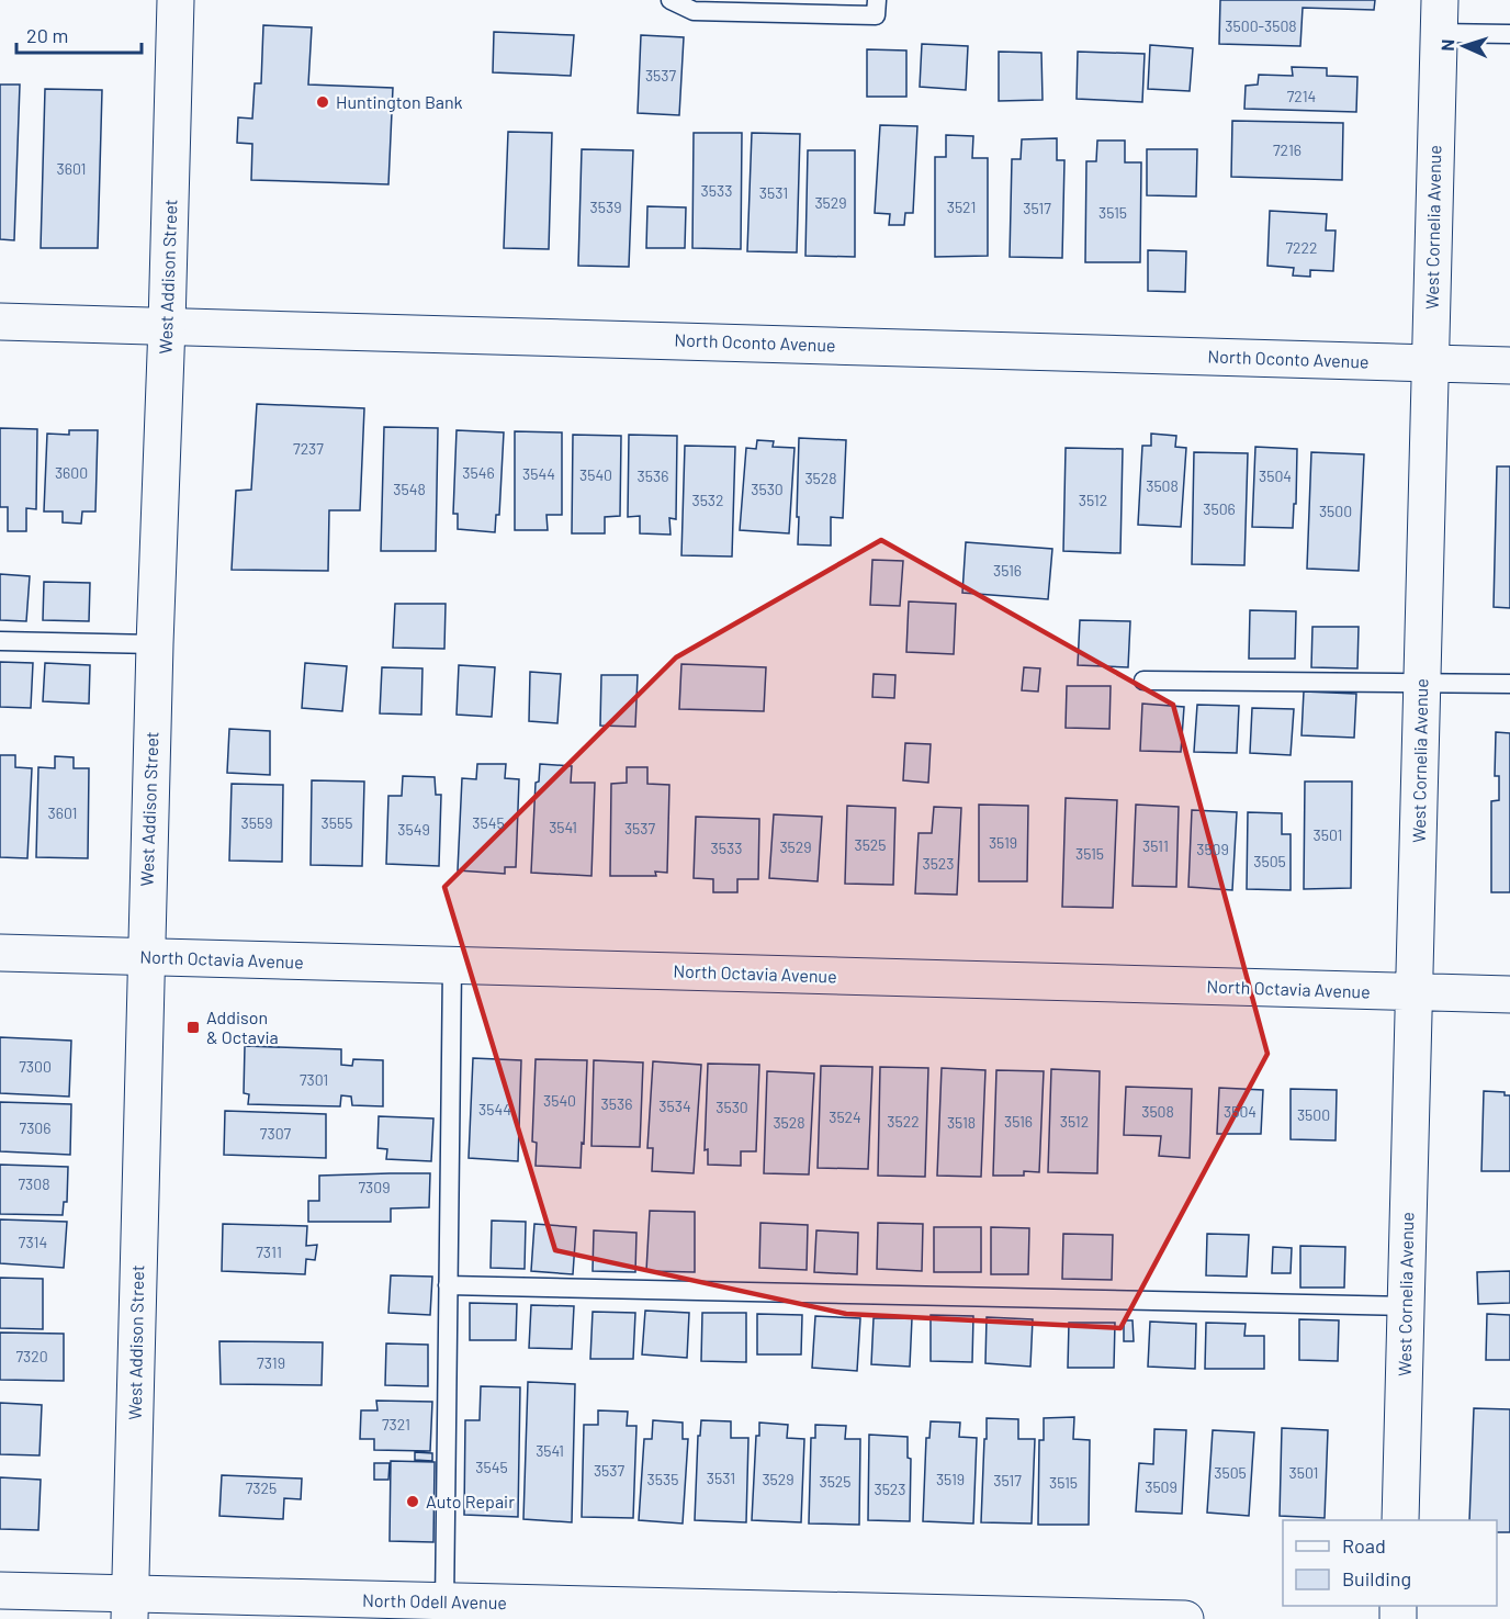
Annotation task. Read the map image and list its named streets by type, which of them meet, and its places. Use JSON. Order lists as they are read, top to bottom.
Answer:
{
  "streets": {
    "street": [
      "West Cornelia Avenue",
      "West Addison Street",
      "North Oconto Avenue",
      "North Octavia Avenue",
      "North Odell Avenue"
    ]
  },
  "crossings": [
    ["West Cornelia Avenue", "North Oconto Avenue"],
    ["West Cornelia Avenue", "North Octavia Avenue"],
    ["West Addison Street", "North Oconto Avenue"],
    ["West Addison Street", "North Octavia Avenue"],
    ["West Addison Street", "North Odell Avenue"]
  ],
  "places": {
    "other": ["Huntington Bank", "Auto Repair"],
    "transit": ["Addison & Octavia"]
  },
  "house_numbers": [
    "3500-3508",
    "3537",
    "7214",
    "7216",
    "3601",
    "3533",
    "3531",
    "3529",
    "3539",
    "3521",
    "3517",
    "3515",
    "7222",
    "7237",
    "3600",
    "3546",
    "3544",
    "3540",
    "3536",
    "3504",
    "3528",
    "3508",
    "3548",
    "3530",
    "3532",
    "3512",
    "3506",
    "3500",
    "3516",
    "3601",
    "3559",
    "3555",
    "3545",
    "3541",
    "3537",
    "3549",
    "3501",
    "3519",
    "3525",
    "3511",
    "3529",
    "3533",
    "3509",
    "3515",
    "3505",
    "3523",
    "7300",
    "7301",
    "3540",
    "3536",
    "3534",
    "3530",
    "3544",
    "3508",
    "3504",
    "3500",
    "3524",
    "3522",
    "3516",
    "3512",
    "3528",
    "3518",
    "7306",
    "7307",
    "7308",
    "7309",
    "7314",
    "7311",
    "7320",
    "7319",
    "7321",
    "3541",
    "3545",
    "3537",
    "3505",
    "3501",
    "3531",
    "3535",
    "3529",
    "3519",
    "3517",
    "3525",
    "3515",
    "3509",
    "7325",
    "3523"
  ],
  "legend": ["Road", "Building"],
  "scale_bar": "20 m",
  "north": "left"
}
